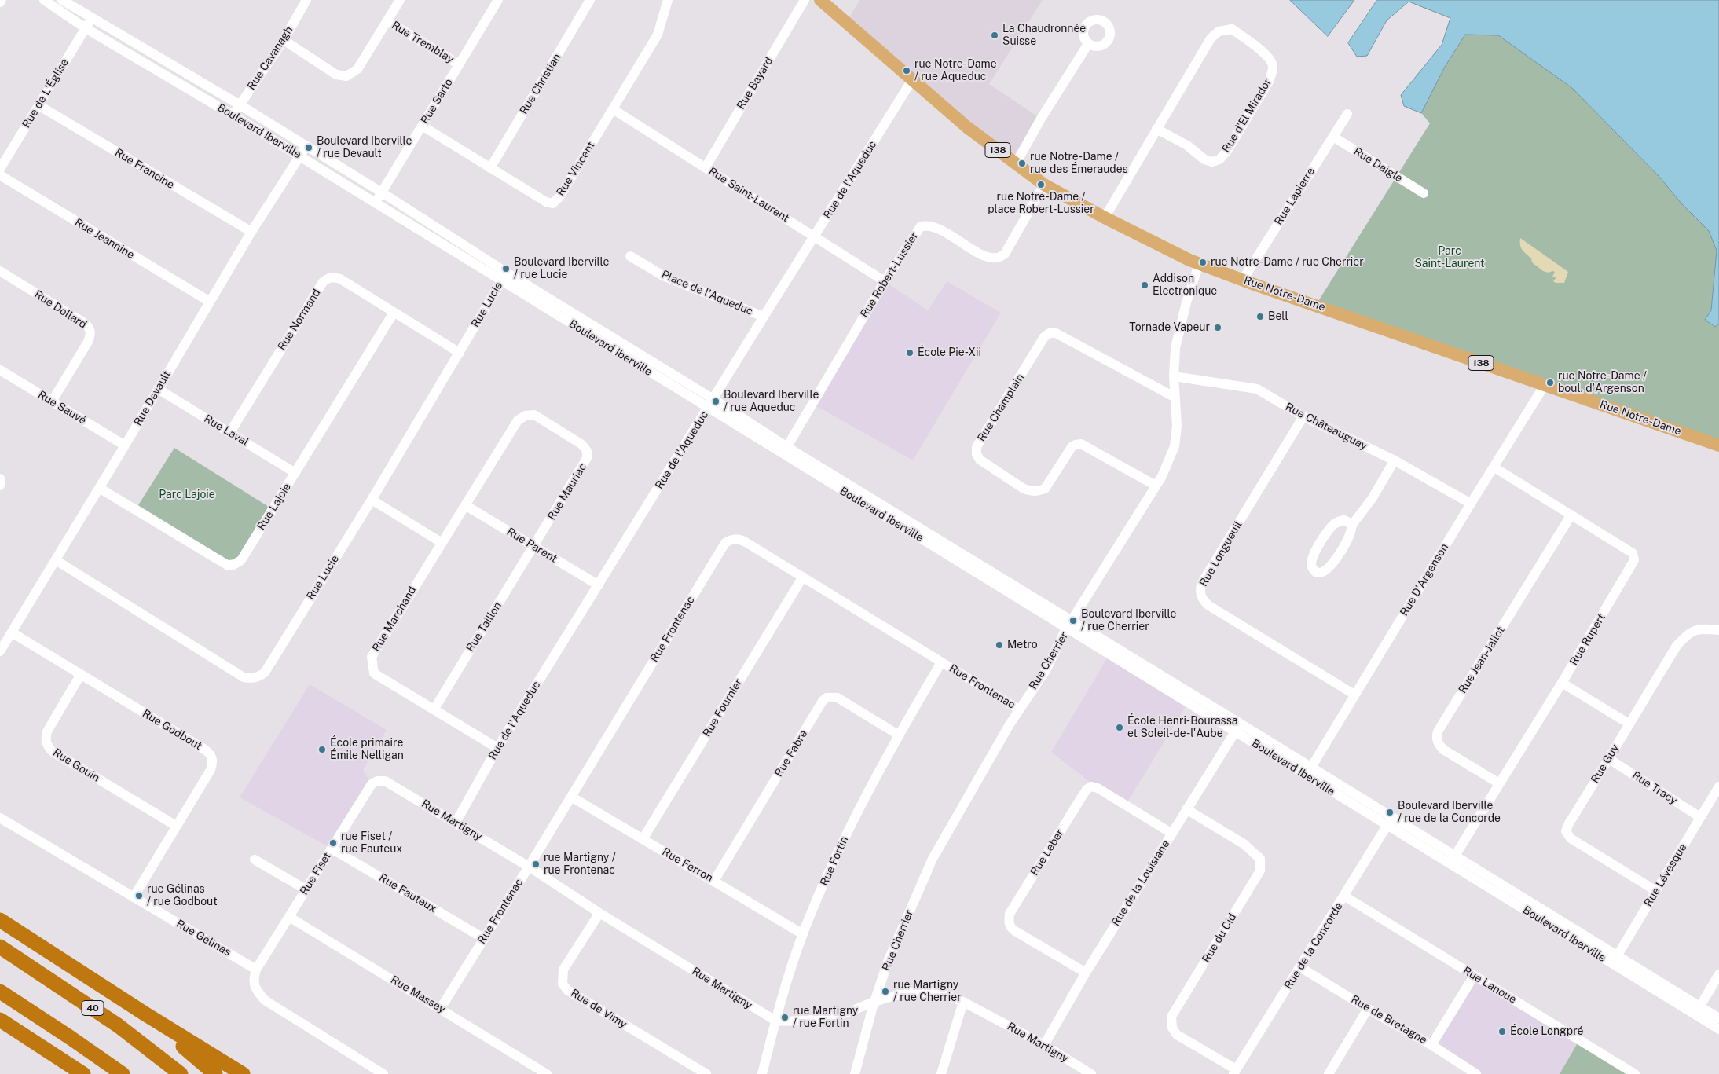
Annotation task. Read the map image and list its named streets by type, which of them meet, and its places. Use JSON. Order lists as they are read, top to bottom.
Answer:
{
  "streets": {
    "highway": ["40"],
    "main road": ["138", "Rue Notre-Dame"],
    "street": [
      "Rue Tremblay",
      "Rue Cavanagh",
      "Rue Bayard",
      "Rue Christian",
      "Rue de L'Église",
      "Rue Sarto",
      "Rue d'El Mirador",
      "Boulevard Iberville",
      "Rue Daigle",
      "Rue Francine",
      "Rue Vincent",
      "Rue de l'Aqueduc",
      "Rue Saint-Laurent",
      "Rue Lapierre",
      "Rue Jeannine",
      "Rue Robert-Lussier",
      "Place de l'Aqueduc",
      "Rue Lucie",
      "Rue Dollard",
      "Rue Normand",
      "Rue Devault",
      "Rue Sauvé",
      "Rue Champlain",
      "Rue Châteauguay",
      "Rue Laval",
      "Rue Mauriac",
      "Rue Lajoie",
      "Rue Parent",
      "Rue Longueuil",
      "Rue D'Argenson",
      "Rue Marchand",
      "Rue Taillon",
      "Rue Frontenac",
      "Rue Rupert",
      "Rue Jean-Jallot",
      "Rue Cherrier",
      "Rue Fournier",
      "Rue Godbout",
      "Rue Fabre",
      "Rue Guy",
      "Rue Gouin",
      "Rue Tracy",
      "Rue Martigny",
      "Rue Leber",
      "Rue Fortin",
      "Rue Ferron",
      "Rue Fiset",
      "Rue Lévesque",
      "Rue de la Louisiane",
      "Rue Fauteux",
      "Rue Gélinas",
      "Rue du Cid",
      "Rue de la Concorde",
      "Rue Lanoue",
      "Rue Massey",
      "Rue de Vimy",
      "Rue de Bretagne"
    ]
  },
  "crossings": [
    ["Rue Tremblay", "Rue Sarto"],
    ["Rue Cavanagh", "Boulevard Iberville"],
    ["Rue Bayard", "Rue Saint-Laurent"],
    ["Rue Christian", "Rue Vincent"],
    ["Rue de L'Église", "Boulevard Iberville"],
    ["Rue de L'Église", "Rue Francine"],
    ["Rue Sarto", "Boulevard Iberville"],
    ["Rue Sarto", "Rue Vincent"],
    ["Rue d'El Mirador", "Rue Notre-Dame"],
    ["Boulevard Iberville", "Rue de l'Aqueduc"],
    ["Boulevard Iberville", "Rue Robert-Lussier"],
    ["Boulevard Iberville", "Rue Lucie"],
    ["Boulevard Iberville", "Rue Devault"],
    ["Boulevard Iberville", "Rue D'Argenson"],
    ["Boulevard Iberville", "Rue Rupert"],
    ["Boulevard Iberville", "Rue Cherrier"],
    ["Boulevard Iberville", "Rue Lévesque"],
    ["Boulevard Iberville", "Rue de la Louisiane"],
    ["Boulevard Iberville", "Rue de la Concorde"],
    ["Rue Daigle", "Rue Lapierre"],
    ["Rue Francine", "Rue Devault"],
    ["Rue Vincent", "Rue Saint-Laurent"],
    ["Rue de l'Aqueduc", "Rue Saint-Laurent"],
    ["Rue de l'Aqueduc", "Place de l'Aqueduc"],
    ["Rue de l'Aqueduc", "Rue Notre-Dame"],
    ["Rue de l'Aqueduc", "Rue Parent"],
    ["Rue de l'Aqueduc", "Rue Marchand"],
    ["Rue de l'Aqueduc", "Rue Martigny"],
    ["Rue Saint-Laurent", "Rue Robert-Lussier"],
    ["Rue Lapierre", "Rue Notre-Dame"],
    ["Rue Jeannine", "Rue Devault"],
    ["Rue Robert-Lussier", "Rue Notre-Dame"],
    ["Rue Notre-Dame", "Rue D'Argenson"],
    ["Rue Notre-Dame", "Rue Cherrier"],
    ["Rue Lucie", "Rue Normand"],
    ["Rue Lucie", "Rue Devault"],
    ["Rue Dollard", "Rue Sauvé"],
    ["Rue Normand", "Rue Laval"],
    ["Rue Normand", "Rue Lajoie"],
    ["Rue Devault", "Rue Sauvé"],
    ["Rue Devault", "Rue Laval"],
    ["Rue Devault", "Rue Lajoie"],
    ["Rue Devault", "Rue Godbout"],
    ["Rue Champlain", "Rue Cherrier"],
    ["Rue Châteauguay", "Rue Longueuil"],
    ["Rue Châteauguay", "Rue D'Argenson"],
    ["Rue Châteauguay", "Rue Cherrier"],
    ["Rue Laval", "Rue Lajoie"],
    ["Rue Mauriac", "Rue Parent"],
    ["Rue Mauriac", "Rue Marchand"],
    ["Rue Mauriac", "Rue Taillon"],
    ["Rue Parent", "Rue Marchand"],
    ["Rue Parent", "Rue Taillon"],
    ["Rue Longueuil", "Rue D'Argenson"],
    ["Rue D'Argenson", "Rue Rupert"],
    ["Rue Marchand", "Rue Taillon"],
    ["Rue Frontenac", "Rue Cherrier"],
    ["Rue Frontenac", "Rue Fournier"],
    ["Rue Frontenac", "Rue Martigny"],
    ["Rue Frontenac", "Rue Fortin"],
    ["Rue Frontenac", "Rue Ferron"],
    ["Rue Frontenac", "Rue Fauteux"],
    ["Rue Frontenac", "Rue Massey"],
    ["Rue Rupert", "Rue Jean-Jallot"],
    ["Rue Cherrier", "Rue Martigny"],
    ["Rue Fournier", "Rue Ferron"],
    ["Rue Godbout", "Rue Gouin"],
    ["Rue Godbout", "Rue Gélinas"],
    ["Rue Fabre", "Rue Fortin"],
    ["Rue Fabre", "Rue Ferron"],
    ["Rue Guy", "Rue Tracy"],
    ["Rue Guy", "Rue Lévesque"],
    ["Rue Tracy", "Rue Lévesque"],
    ["Rue Martigny", "Rue Fortin"],
    ["Rue Martigny", "Rue Fiset"],
    ["Rue Martigny", "Rue de la Louisiane"],
    ["Rue Martigny", "Rue de Vimy"],
    ["Rue Leber", "Rue de la Louisiane"],
    ["Rue Fortin", "Rue Ferron"],
    ["Rue Fiset", "Rue Fauteux"],
    ["Rue Fiset", "Rue Gélinas"],
    ["Rue Fiset", "Rue Massey"],
    ["Rue de la Louisiane", "Rue du Cid"],
    ["Rue du Cid", "Rue de la Concorde"],
    ["Rue de la Concorde", "Rue Lanoue"],
    ["Rue de la Concorde", "Rue de Bretagne"]
  ],
  "parks": ["Parc Saint-Laurent", "Parc Lajoie"],
  "places": [
    "La Chaudronnée Suisse",
    "rue Notre-Dame / rue Aqueduc",
    "Boulevard Iberville / rue Devault",
    "rue Notre-Dame / rue des Émeraudes",
    "rue Notre-Dame / place Robert-Lussier",
    "rue Notre-Dame / rue Cherrier",
    "Boulevard Iberville / rue Lucie",
    "Addison Electronique",
    "Bell",
    "Tornade Vapeur",
    "École Pie-Xii",
    "rue Notre-Dame / boul. d'Argenson",
    "Boulevard Iberville / rue Aqueduc",
    "Boulevard Iberville / rue Cherrier",
    "Metro",
    "École Henri-Bourassa et Soleil-de-l'Aube",
    "École primaire Émile Nelligan",
    "Boulevard Iberville / rue de la Concorde",
    "rue Fiset / rue Fauteux",
    "rue Martigny / rue Frontenac",
    "rue Gélinas / rue Godbout",
    "rue Martigny / rue Cherrier",
    "rue Martigny / rue Fortin",
    "École Longpré"
  ]
}
